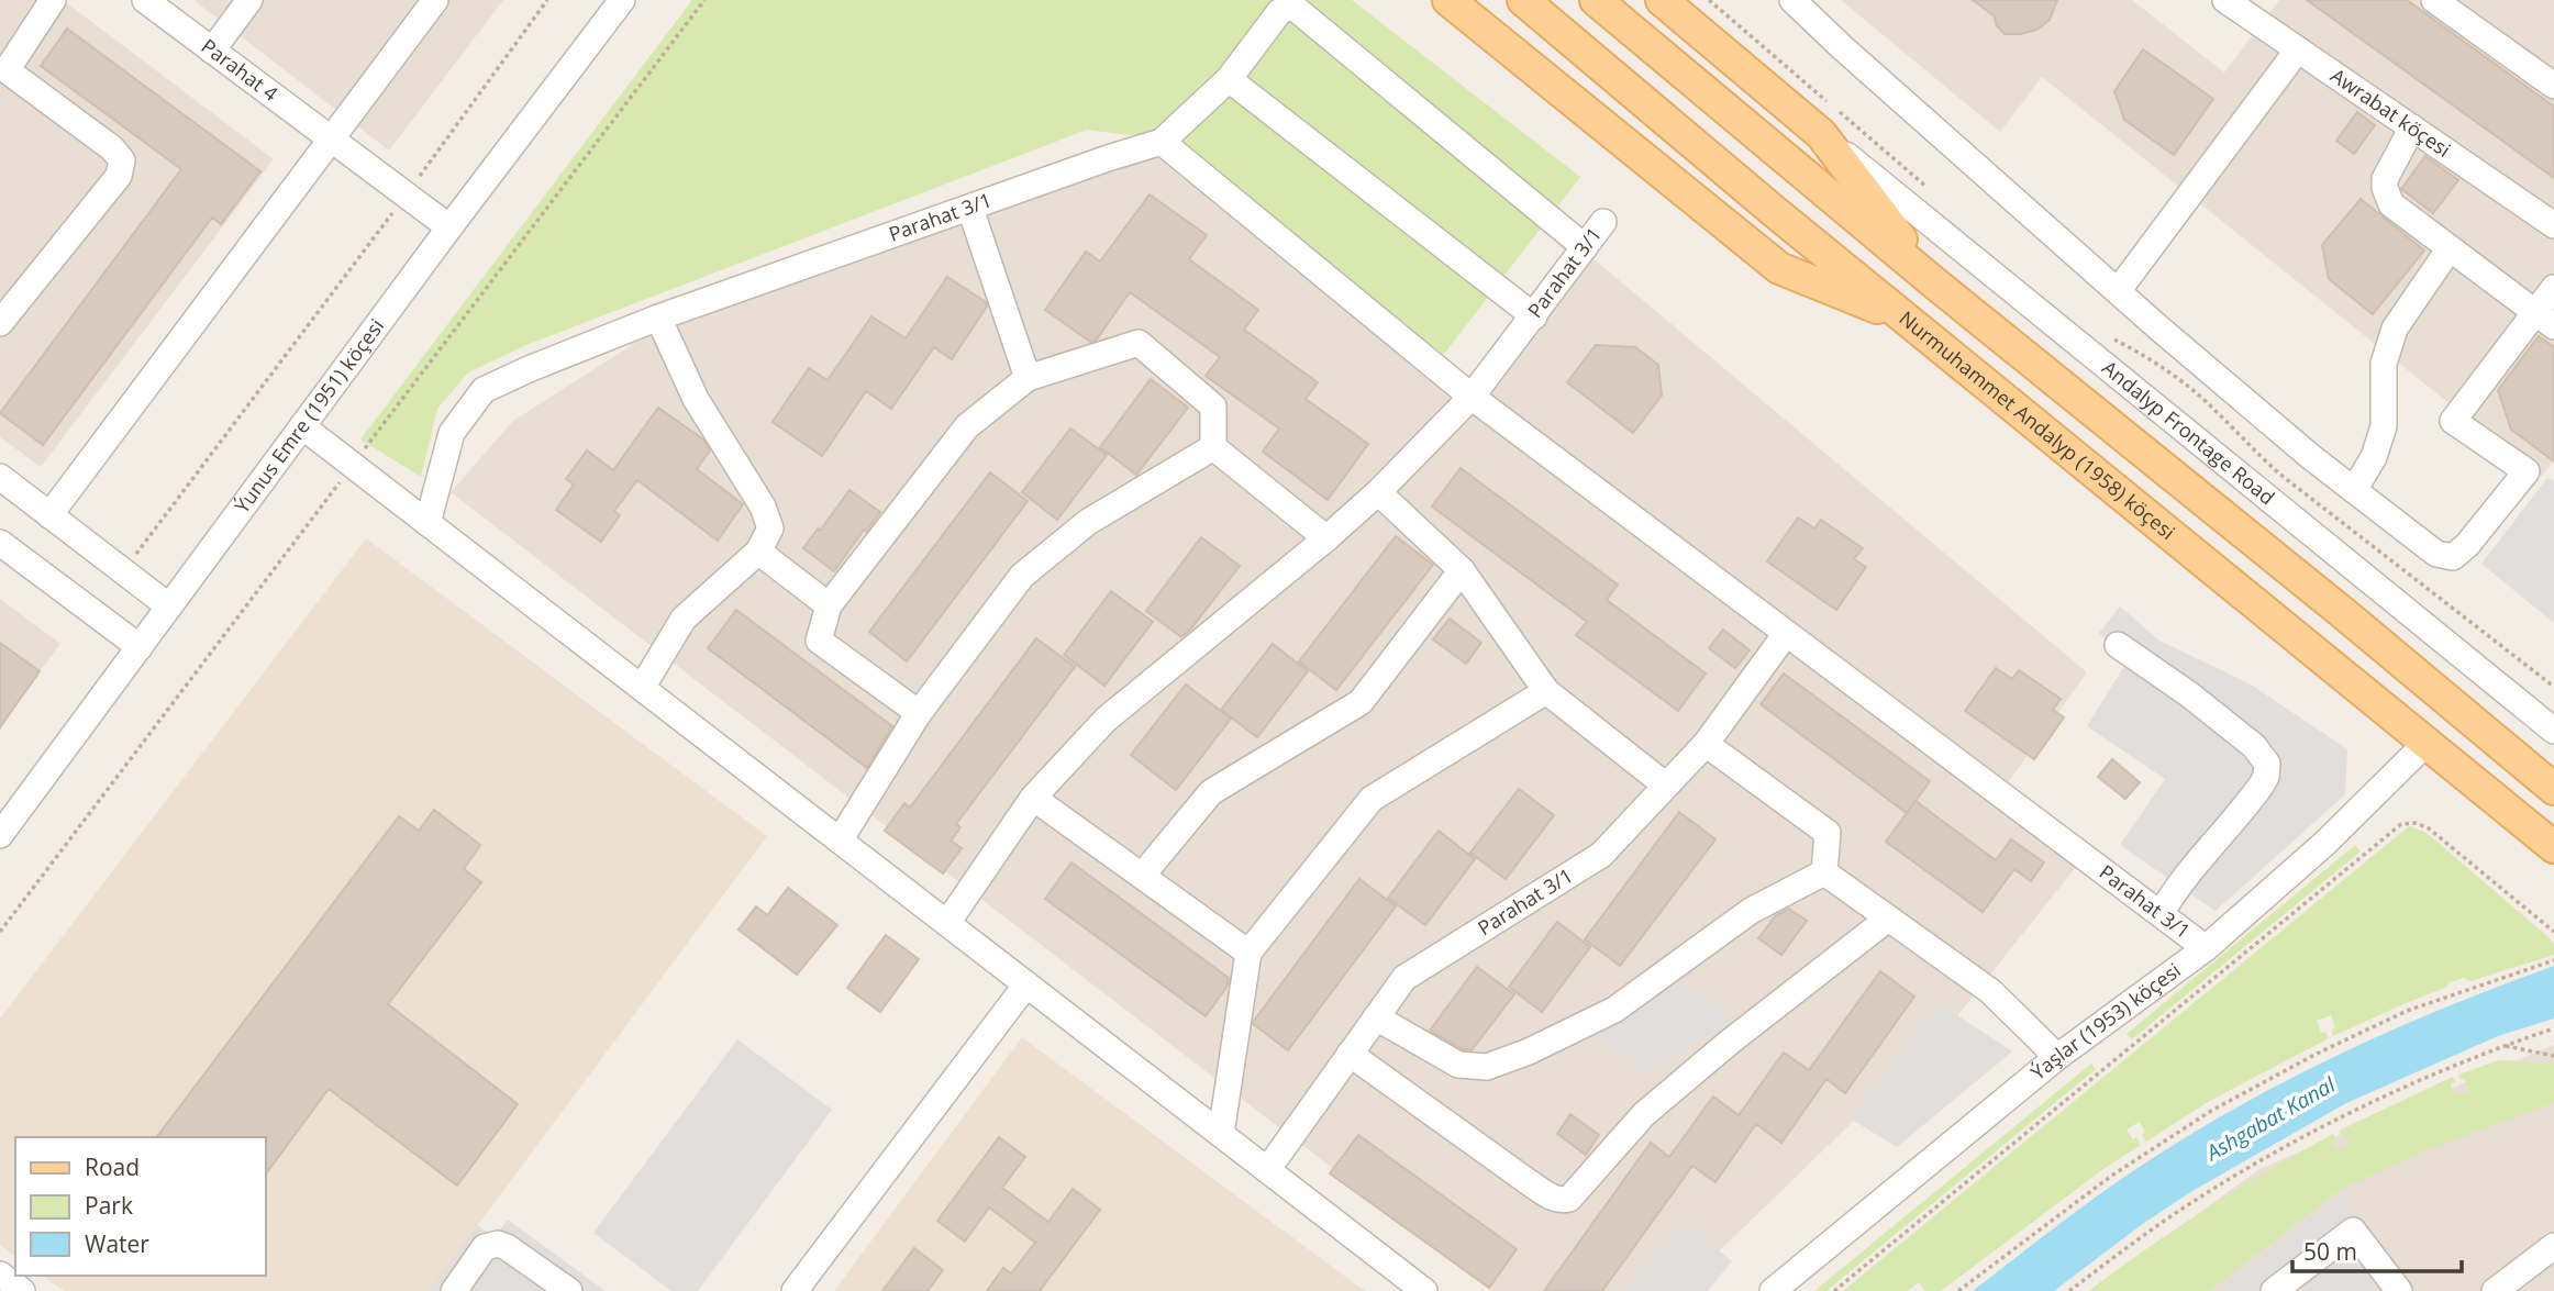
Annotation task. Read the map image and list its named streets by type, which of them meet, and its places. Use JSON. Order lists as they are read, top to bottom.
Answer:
{
  "streets": {
    "main road": ["Nurmuhammet Andalyp (1958) köçesi"],
    "street": [
      "Parahat 4",
      "Awrabat köçesi",
      "Parahat 3/1",
      "Ýunus Emre (1951) köçesi",
      "Andalyp Frontage Road",
      "Ýaşlar (1953) köçesi"
    ]
  },
  "crossings": [
    ["Parahat 4", "Ýunus Emre (1951) köçesi"],
    ["Parahat 3/1", "Ýaşlar (1953) köçesi"],
    ["Nurmuhammet Andalyp (1958) köçesi", "Ýaşlar (1953) köçesi"]
  ],
  "water": ["Ashgabat Kanal"],
  "legend": ["Road", "Park", "Water"],
  "scale_bar": "50 m"
}
